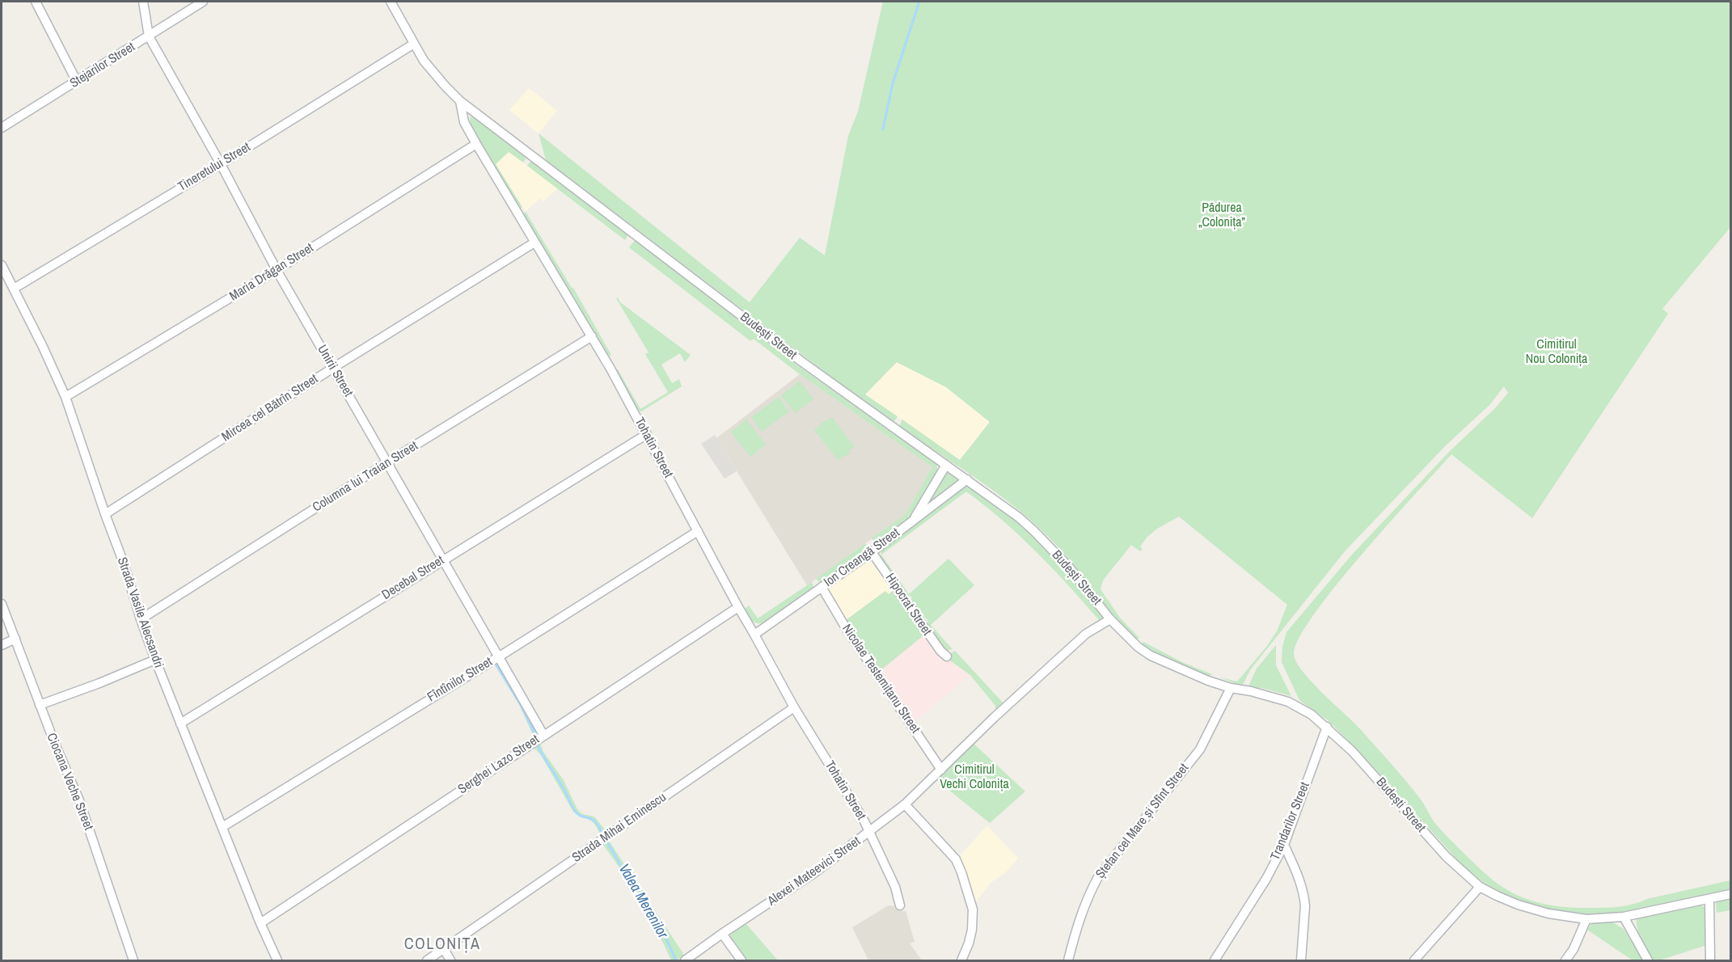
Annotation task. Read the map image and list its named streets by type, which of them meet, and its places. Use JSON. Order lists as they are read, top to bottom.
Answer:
{
  "streets": {
    "street": [
      "Stejarilor Street",
      "Tineretului Street",
      "Maria Drăgan Street",
      "Budești Street",
      "Unirii Street",
      "Mircea cel Bătrîn Street",
      "Tohatin Street",
      "Columna lui Traian Street",
      "Ion Creangă Street",
      "Decebal Street",
      "Hipocrat Street",
      "Strada Vasile Alecsandri",
      "Nicolae Testemițanu Street",
      "Fîntînilor Street",
      "Serghei Lazo Street",
      "Ciocana Veche Street",
      "Ștefan cel Mare și Sfînt Street",
      "Trandarilor Street",
      "Strada Mihai Eminescu",
      "Alexei Mateevici Street"
    ]
  },
  "crossings": [
    ["Stejarilor Street", "Unirii Street"],
    ["Tineretului Street", "Unirii Street"],
    ["Tineretului Street", "Strada Vasile Alecsandri"],
    ["Maria Drăgan Street", "Unirii Street"],
    ["Maria Drăgan Street", "Tohatin Street"],
    ["Maria Drăgan Street", "Strada Vasile Alecsandri"],
    ["Budești Street", "Tohatin Street"],
    ["Budești Street", "Ion Creangă Street"],
    ["Budești Street", "Ștefan cel Mare și Sfînt Street"],
    ["Budești Street", "Trandarilor Street"],
    ["Budești Street", "Alexei Mateevici Street"],
    ["Unirii Street", "Mircea cel Bătrîn Street"],
    ["Unirii Street", "Columna lui Traian Street"],
    ["Unirii Street", "Decebal Street"],
    ["Unirii Street", "Fîntînilor Street"],
    ["Unirii Street", "Serghei Lazo Street"],
    ["Mircea cel Bătrîn Street", "Tohatin Street"],
    ["Mircea cel Bătrîn Street", "Strada Vasile Alecsandri"],
    ["Tohatin Street", "Columna lui Traian Street"],
    ["Tohatin Street", "Ion Creangă Street"],
    ["Tohatin Street", "Decebal Street"],
    ["Tohatin Street", "Fîntînilor Street"],
    ["Tohatin Street", "Serghei Lazo Street"],
    ["Tohatin Street", "Strada Mihai Eminescu"],
    ["Tohatin Street", "Alexei Mateevici Street"],
    ["Columna lui Traian Street", "Strada Vasile Alecsandri"],
    ["Ion Creangă Street", "Hipocrat Street"],
    ["Ion Creangă Street", "Nicolae Testemițanu Street"],
    ["Decebal Street", "Strada Vasile Alecsandri"],
    ["Strada Vasile Alecsandri", "Fîntînilor Street"],
    ["Strada Vasile Alecsandri", "Serghei Lazo Street"],
    ["Nicolae Testemițanu Street", "Alexei Mateevici Street"]
  ],
  "districts": ["COLONIȚA"],
  "water": ["Valea Merenilor"],
  "parks": ["Pădurea „Colonița”", "Cimitirul Nou Colonița", "Cimitirul Vechi Colonița"]
}
